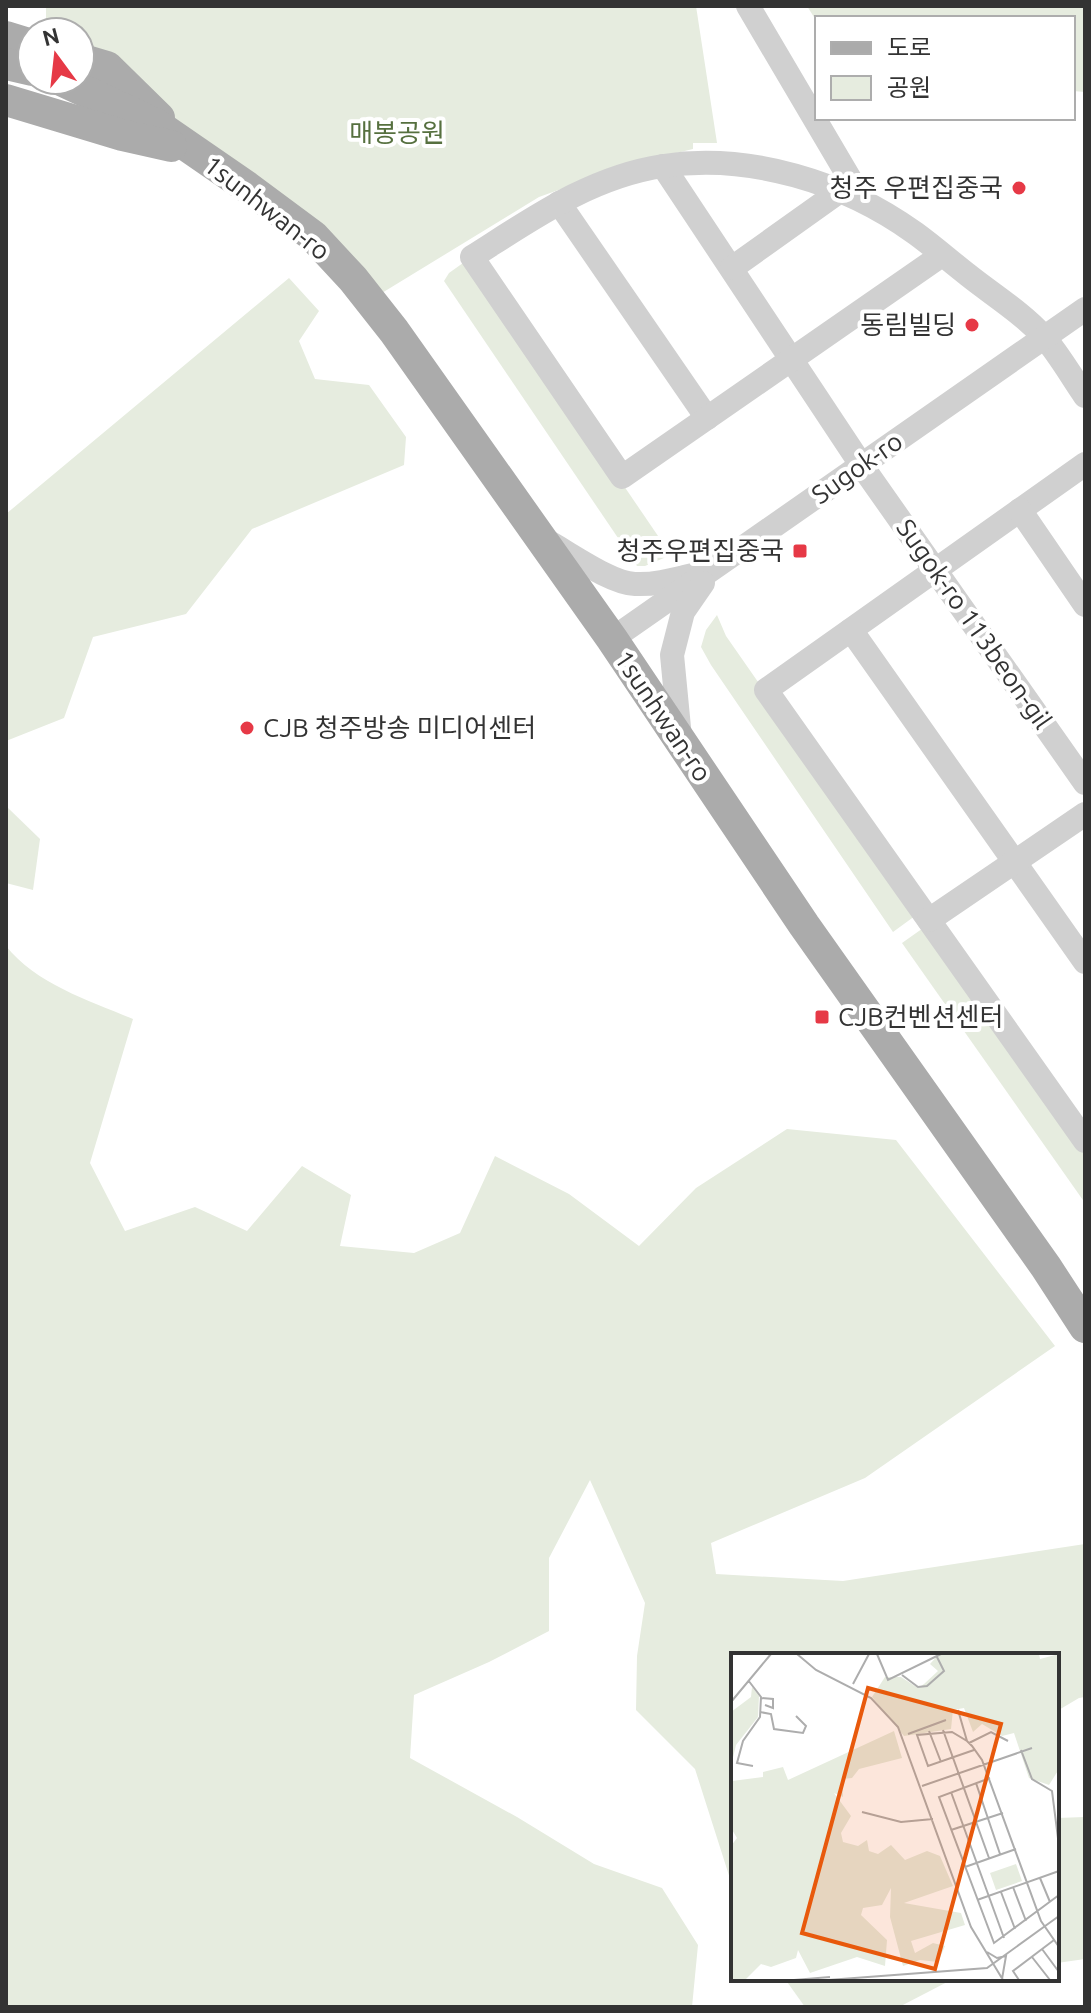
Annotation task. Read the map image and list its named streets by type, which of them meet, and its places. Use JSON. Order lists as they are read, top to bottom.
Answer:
{
  "streets": {
    "main road": ["1sunhwan-ro"],
    "street": ["Sugok-ro", "Sugok-ro 113beon-gil"]
  },
  "crossings": [
    ["1sunhwan-ro", "Sugok-ro"],
    ["Sugok-ro", "Sugok-ro 113beon-gil"]
  ],
  "parks": ["매봉공원"],
  "places": {
    "other": ["청주 우편집중국", "동림빌딩", "CJB 청주방송 미디어센터"],
    "transit": ["청주우편집중국", "CJB컨벤션센터"]
  },
  "legend": ["도로", "공원"],
  "north": "top"
}
